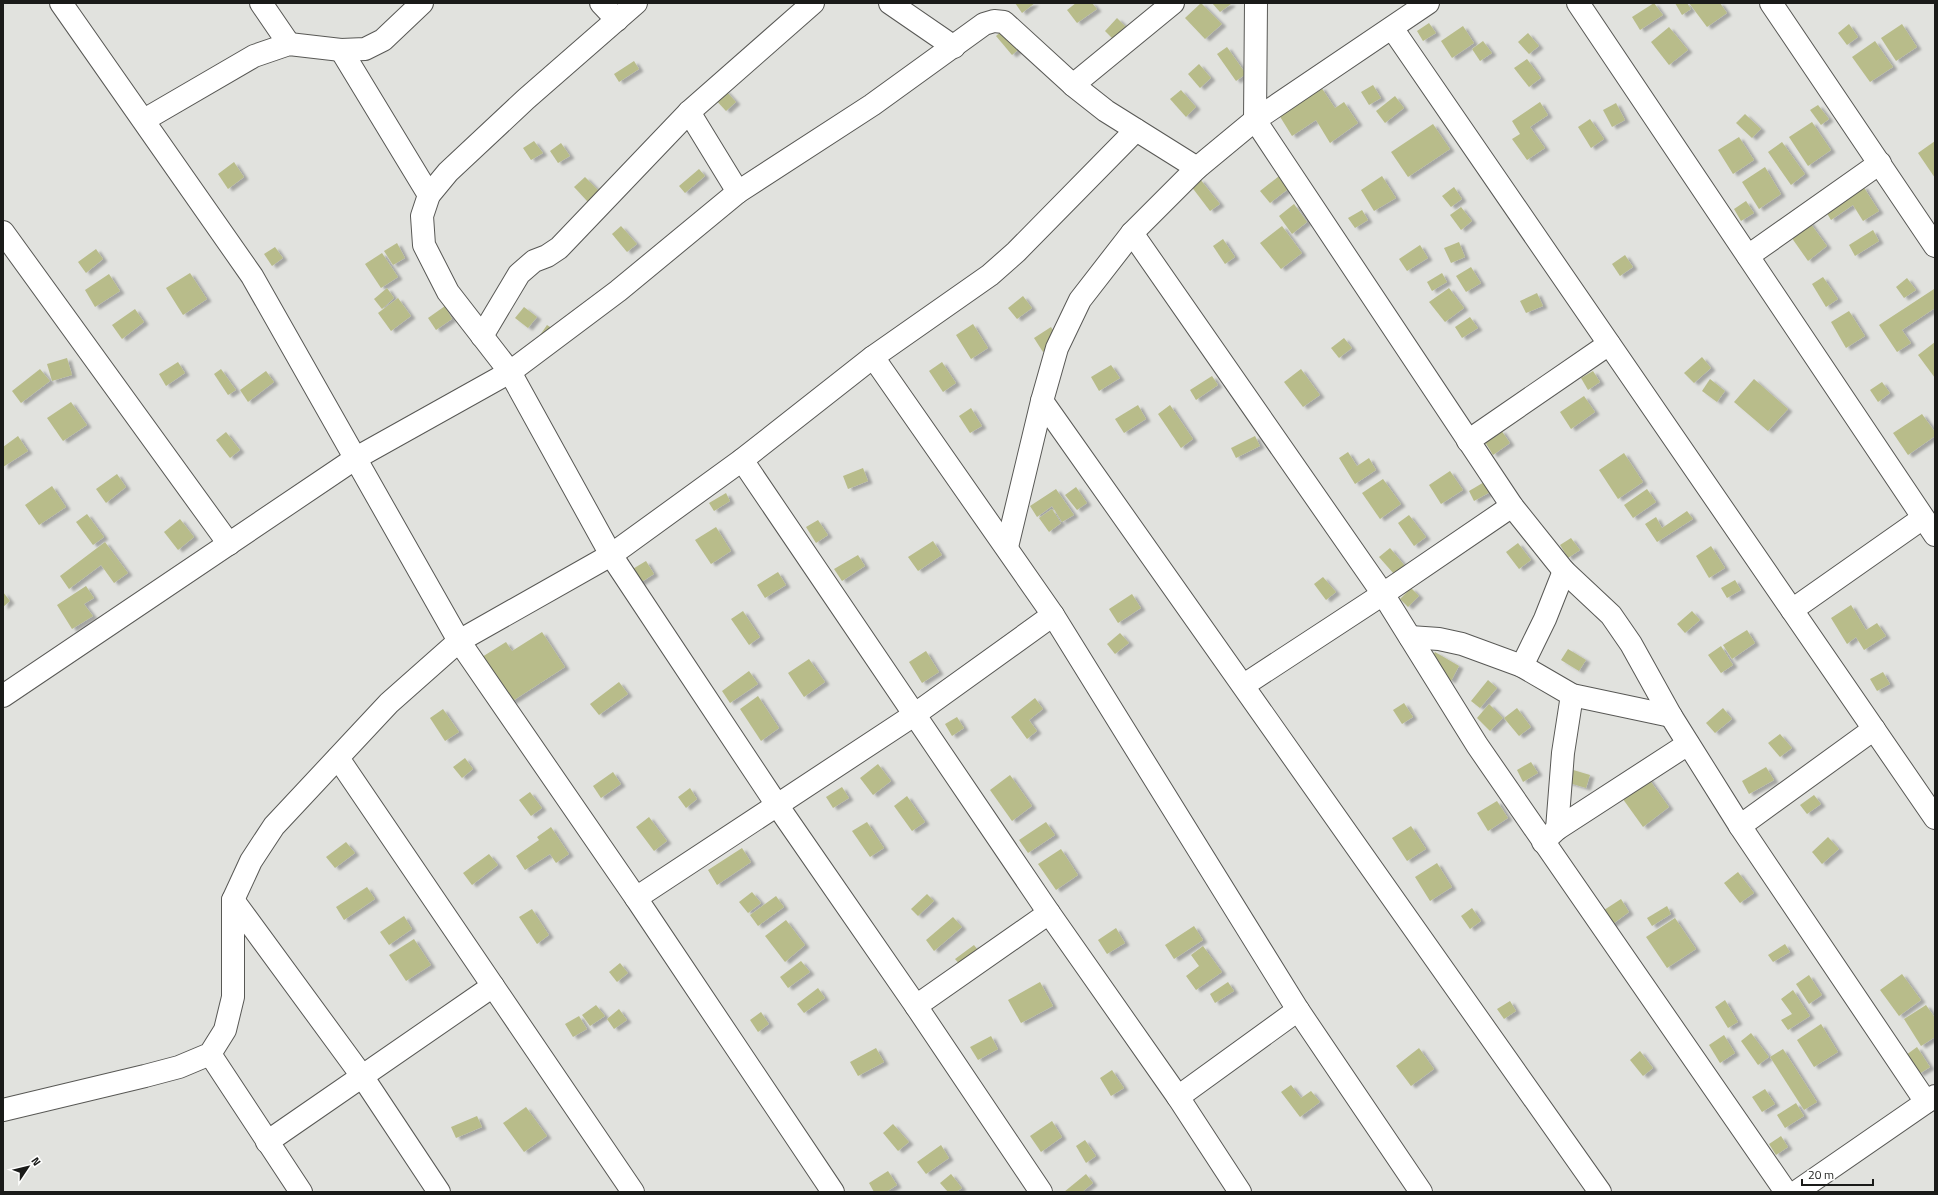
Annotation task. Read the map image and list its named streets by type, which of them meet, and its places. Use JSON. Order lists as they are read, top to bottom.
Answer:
{
  "scale_bar": "20 m",
  "north": "top right"
}
